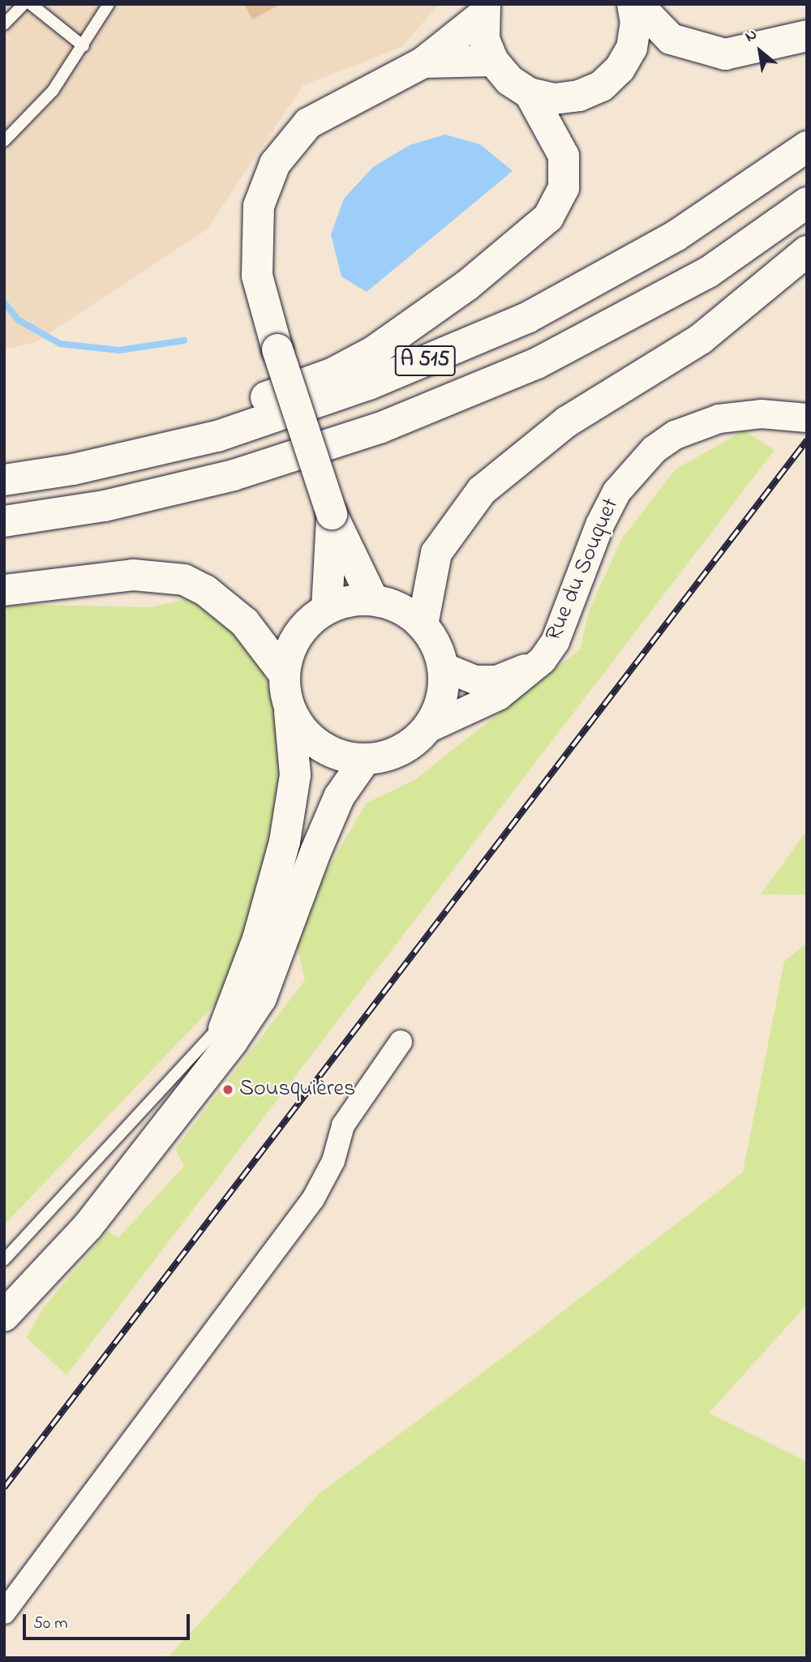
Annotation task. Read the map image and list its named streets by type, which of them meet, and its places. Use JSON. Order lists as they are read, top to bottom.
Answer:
{
  "streets": {
    "main road": ["A 515"],
    "street": ["Rue du Souquet"]
  },
  "places": ["Sousquières"],
  "scale_bar": "50 m",
  "north": "top left"
}
